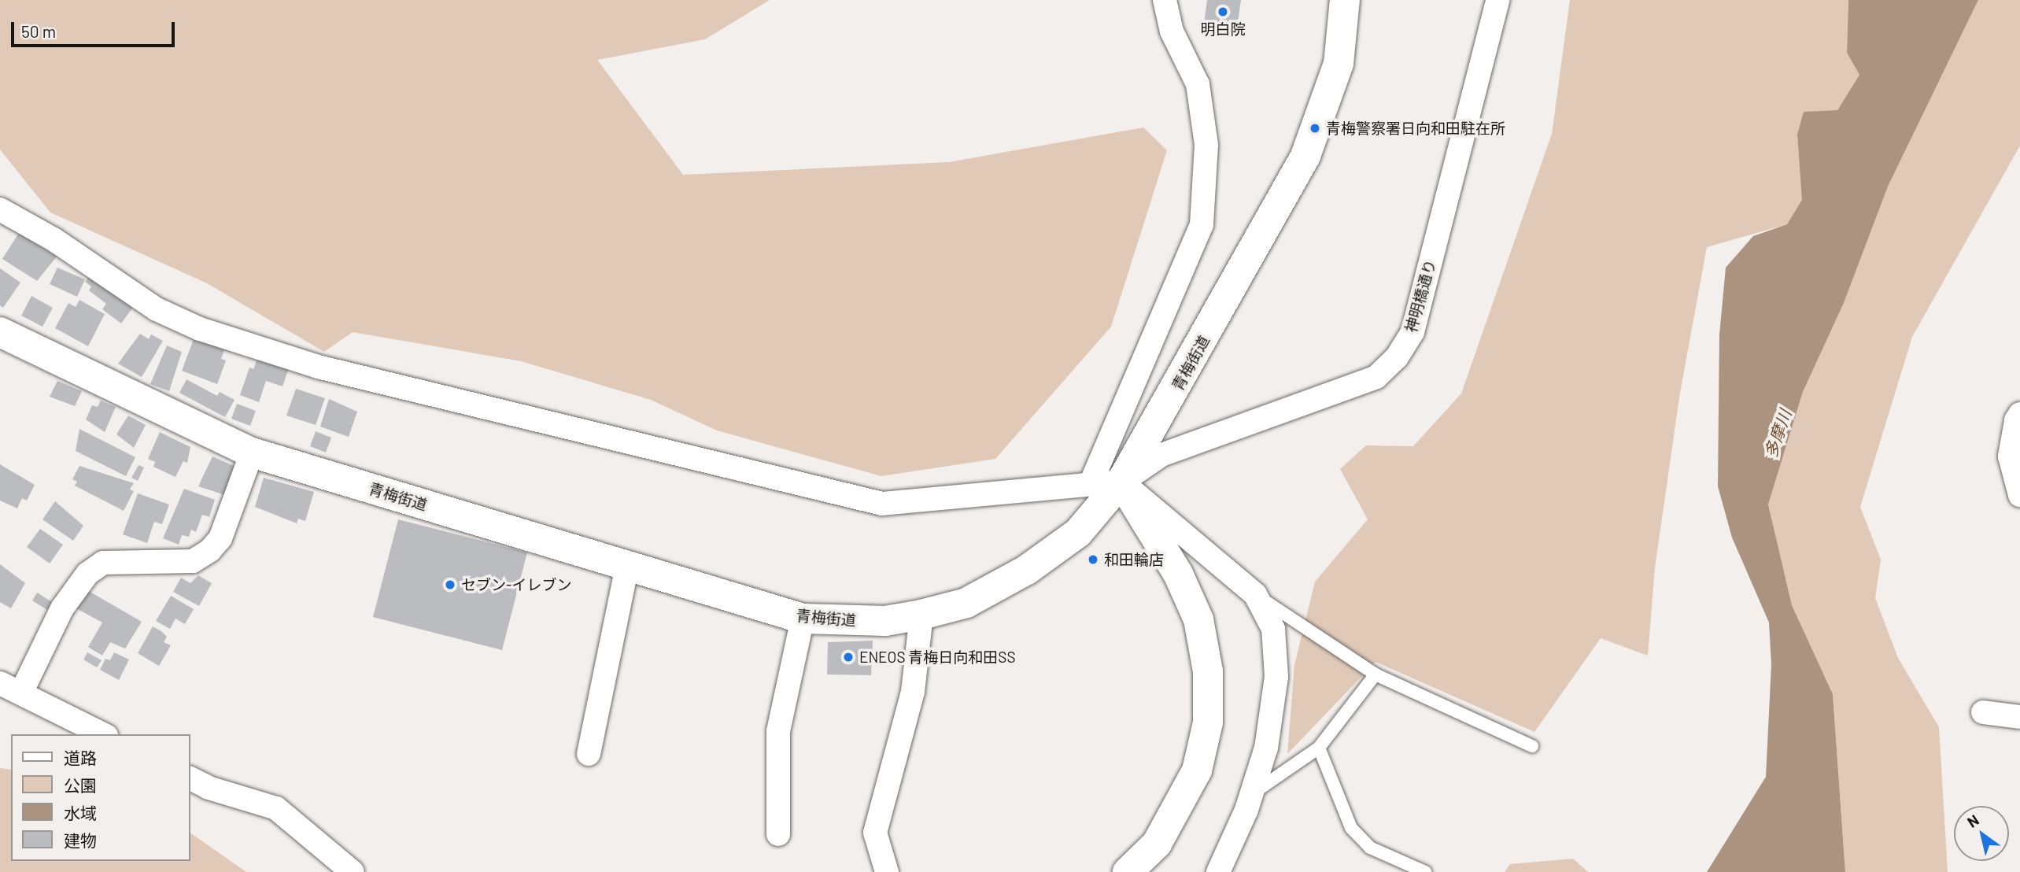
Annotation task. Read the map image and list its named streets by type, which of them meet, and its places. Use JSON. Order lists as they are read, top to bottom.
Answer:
{
  "streets": {
    "main road": ["青梅街道"],
    "street": ["神明橋通り"]
  },
  "crossings": [
    ["神明橋通り", "青梅街道"]
  ],
  "water": ["多摩川"],
  "places": [
    "明白院",
    "青梅警察署日向和田駐在所",
    "和田輪店",
    "セブン-イレブン",
    "ENEOS 青梅日向和田SS"
  ],
  "legend": [
    "道路",
    "公園",
    "水域",
    "建物"
  ],
  "scale_bar": "50 m",
  "north": "top left"
}
